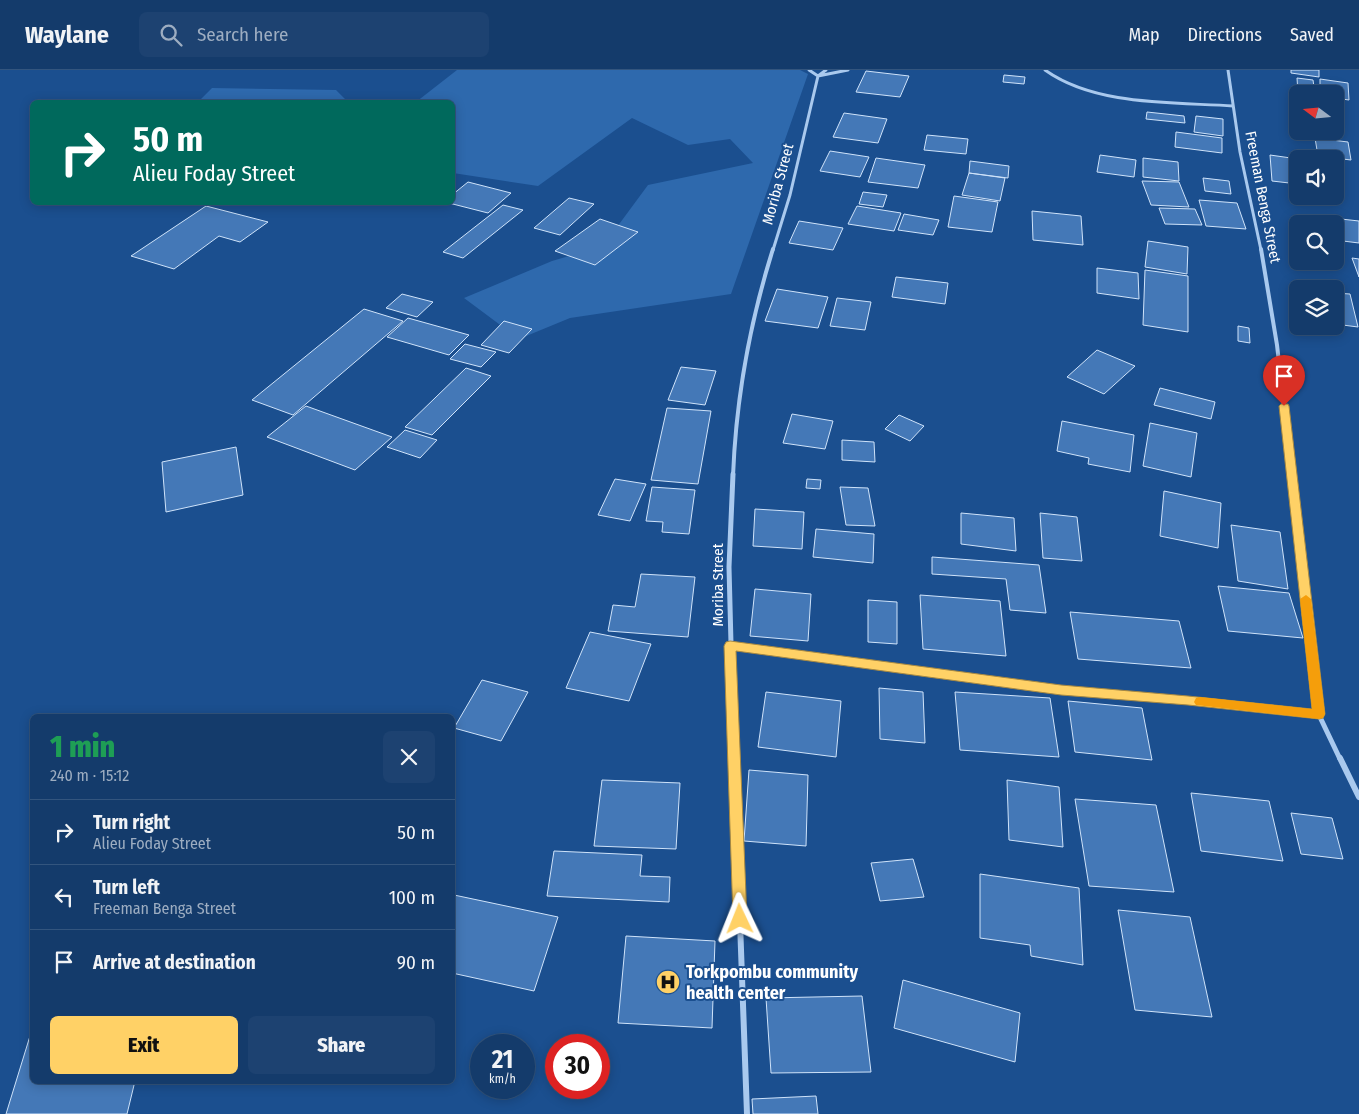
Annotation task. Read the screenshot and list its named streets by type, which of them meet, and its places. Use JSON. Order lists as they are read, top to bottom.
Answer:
{
  "streets": {
    "street": ["Moriba Street", "Freeman Benga Street"]
  },
  "places": {
    "hospital": ["Torkpombu community health center"]
  },
  "north": "left",
  "page": {
    "header": "Waylane",
    "search": "Search here",
    "nav": ["Map", "Directions", "Saved"],
    "turn": ["50 m", "Alieu Foday Street"],
    "heading": ["1 min", "240 m · 15:12"],
    "list": [
      {
        "name": "Turn right",
        "note": "Alieu Foday Street",
        "value": "50 m"
      },
      {
        "name": "Turn left",
        "note": "Freeman Benga Street",
        "value": "100 m"
      },
      {
        "name": "Arrive at destination",
        "value": "90 m"
      }
    ],
    "buttons": ["Exit", "Share"],
    "speed": "21 km/h",
    "limit": "30"
  }
}
